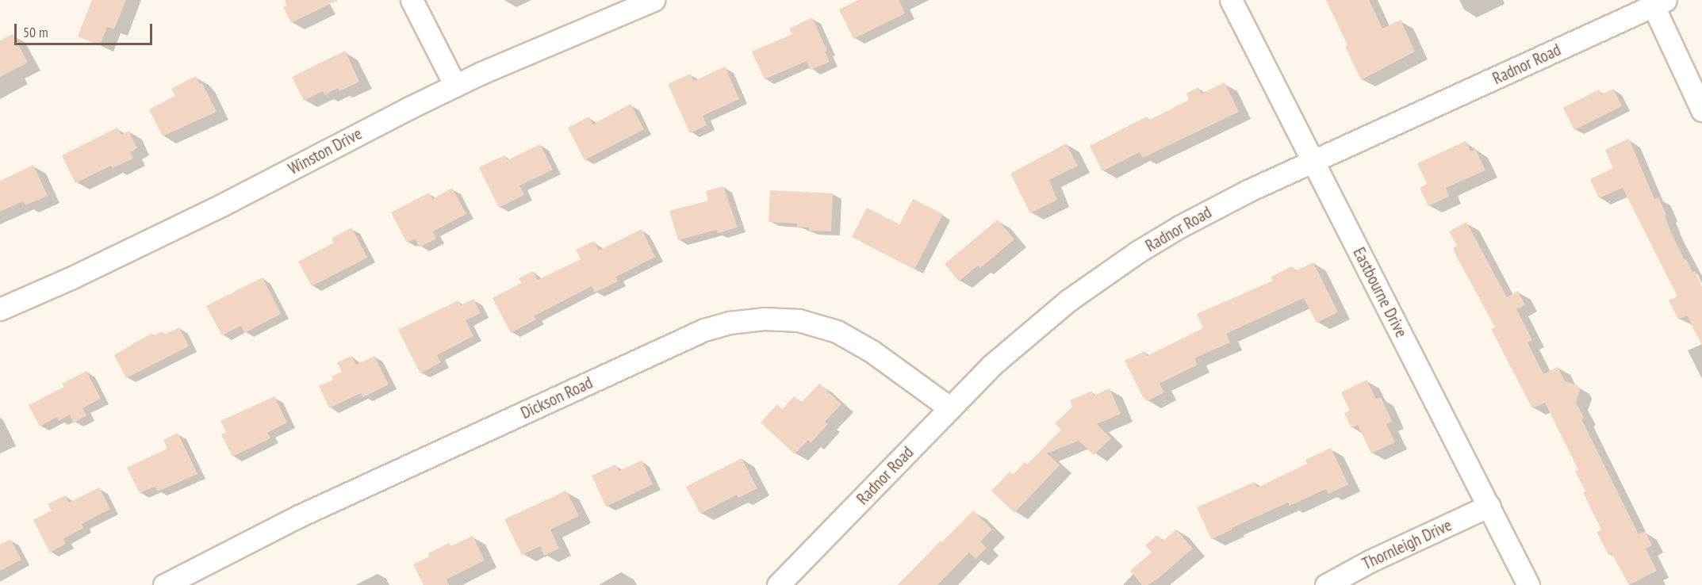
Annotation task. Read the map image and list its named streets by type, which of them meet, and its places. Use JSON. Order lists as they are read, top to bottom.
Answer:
{
  "streets": {
    "street": [
      "Radnor Road",
      "Winston Drive",
      "Eastbourne Drive",
      "Dickson Road",
      "Thornleigh Drive"
    ]
  },
  "crossings": [
    ["Radnor Road", "Eastbourne Drive"],
    ["Radnor Road", "Dickson Road"],
    ["Eastbourne Drive", "Thornleigh Drive"]
  ],
  "scale_bar": "50 m"
}
